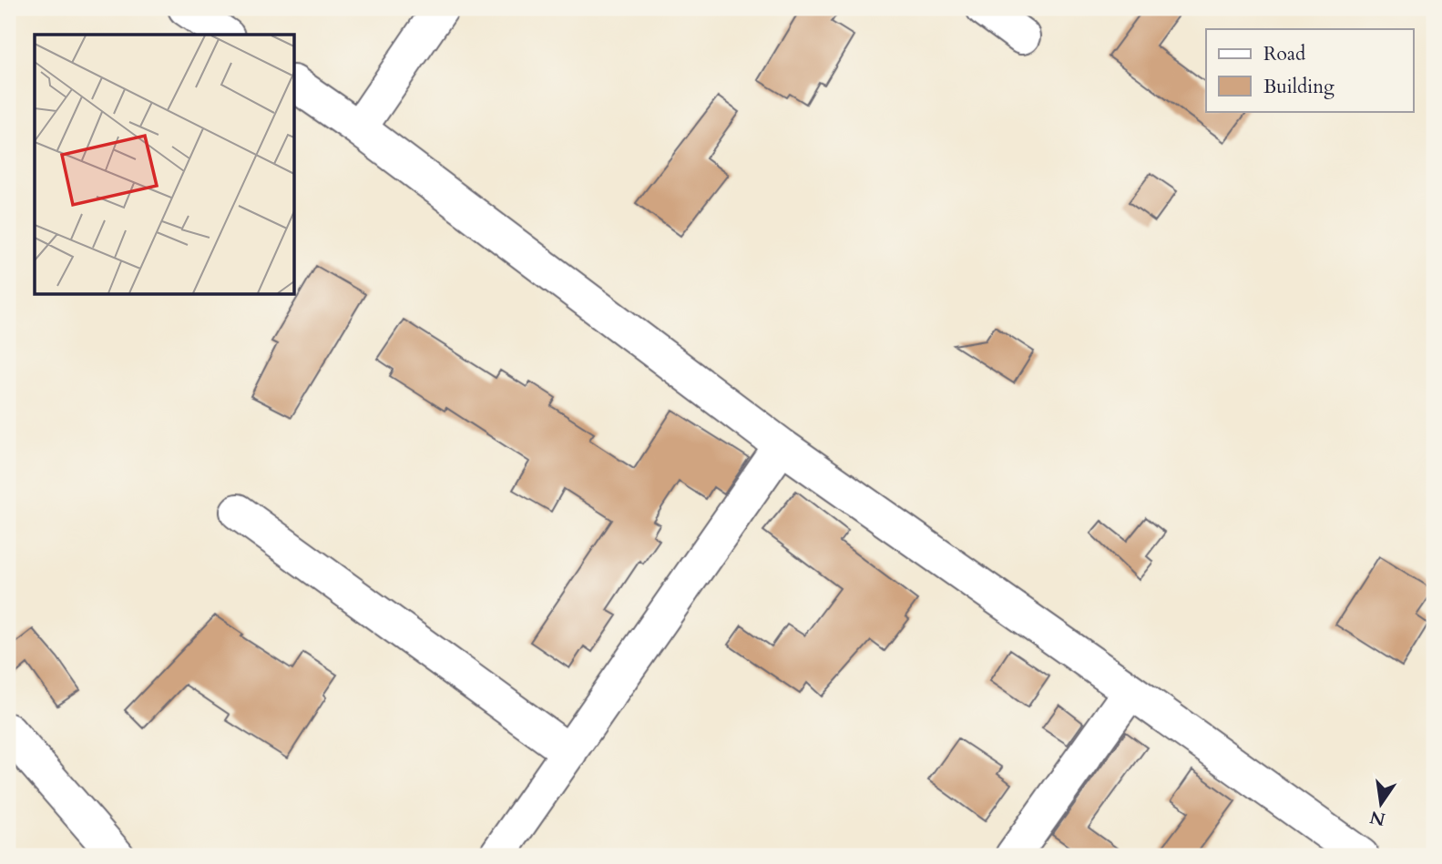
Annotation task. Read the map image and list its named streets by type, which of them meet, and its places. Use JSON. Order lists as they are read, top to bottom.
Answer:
{
  "legend": ["Road", "Building"],
  "north": "bottom"
}
